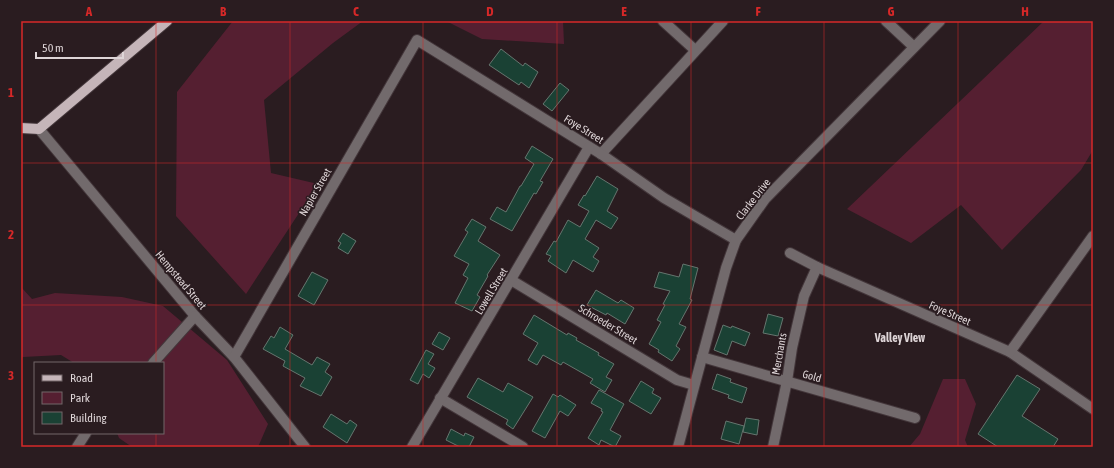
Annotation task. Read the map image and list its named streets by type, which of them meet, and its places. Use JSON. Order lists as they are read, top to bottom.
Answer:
{
  "streets": {
    "street": [
      "Foye Street",
      "Napier Street",
      "Clarke Drive",
      "Hempstead Street",
      "Lowell Street",
      "Schroeder Street",
      "Merchants",
      "Gold"
    ]
  },
  "crossings": [
    ["Foye Street", "Napier Street"],
    ["Foye Street", "Clarke Drive"],
    ["Foye Street", "Lowell Street"],
    ["Foye Street", "Merchants"],
    ["Napier Street", "Hempstead Street"],
    ["Clarke Drive", "Schroeder Street"],
    ["Clarke Drive", "Gold"],
    ["Lowell Street", "Schroeder Street"],
    ["Merchants", "Gold"]
  ],
  "districts": ["Valley View"],
  "legend": ["Road", "Park", "Building"],
  "scale_bar": "50 m",
  "grid": {
    "columns": [
      "A",
      "B",
      "C",
      "D",
      "E",
      "F",
      "G",
      "H"
    ],
    "rows": ["1", "2", "3"]
  }
}
